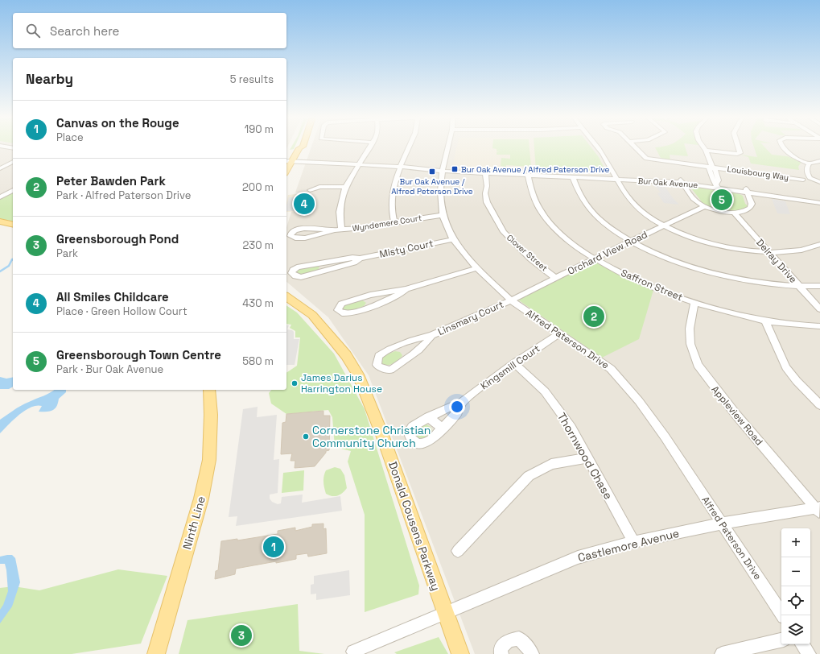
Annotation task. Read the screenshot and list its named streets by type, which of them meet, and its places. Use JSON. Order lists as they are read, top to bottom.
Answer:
{
  "streets": {
    "main road": ["Ninth Line", "Donald Cousens Parkway"],
    "street": [
      "Louisbourg Way",
      "Bur Oak Avenue",
      "Wyndemere Court",
      "Misty Court",
      "Clover Street",
      "Orchard View Road",
      "Delray Drive",
      "Saffron Street",
      "Linsmary Court",
      "Alfred Paterson Drive",
      "Kingsmill Court",
      "Appleview Road",
      "Thornwood Chase",
      "Castlemore Avenue"
    ]
  },
  "crossings": [
    ["Bur Oak Avenue", "Clover Street"],
    ["Bur Oak Avenue", "Saffron Street"],
    ["Bur Oak Avenue", "Alfred Paterson Drive"],
    ["Wyndemere Court", "Alfred Paterson Drive"],
    ["Misty Court", "Alfred Paterson Drive"],
    ["Clover Street", "Orchard View Road"],
    ["Orchard View Road", "Saffron Street"],
    ["Orchard View Road", "Linsmary Court"],
    ["Orchard View Road", "Alfred Paterson Drive"],
    ["Saffron Street", "Appleview Road"],
    ["Linsmary Court", "Alfred Paterson Drive"],
    ["Alfred Paterson Drive", "Kingsmill Court"],
    ["Alfred Paterson Drive", "Castlemore Avenue"],
    ["Kingsmill Court", "Thornwood Chase"],
    ["Appleview Road", "Castlemore Avenue"],
    ["Thornwood Chase", "Castlemore Avenue"],
    ["Donald Cousens Parkway", "Castlemore Avenue"]
  ],
  "places": {
    "transit": ["Bur Oak Avenue / Alfred Paterson Drive", "Bur Oak Avenue / Alfred Peterson Drive"],
    "other": ["James Darius Harrington House", "Cornerstone Christian Community Church"]
  },
  "page": {
    "search": "Search here",
    "heading": ["Nearby", "5 results"],
    "list": [
      {
        "mark": "1",
        "name": "Canvas on the Rouge",
        "note": "Place",
        "value": "190 m"
      },
      {
        "mark": "2",
        "name": "Peter Bawden Park",
        "note": "Park · Alfred Paterson Drive",
        "value": "200 m"
      },
      {
        "mark": "3",
        "name": "Greensborough Pond",
        "note": "Park",
        "value": "230 m"
      },
      {
        "mark": "4",
        "name": "All Smiles Childcare",
        "note": "Place · Green Hollow Court",
        "value": "430 m"
      },
      {
        "mark": "5",
        "name": "Greensborough Town Centre",
        "note": "Park · Bur Oak Avenue",
        "value": "580 m"
      }
    ],
    "pins": [
      "5",
      "4",
      "2",
      "1",
      "3"
    ],
    "map_buttons": ["+", "−"]
  }
}
